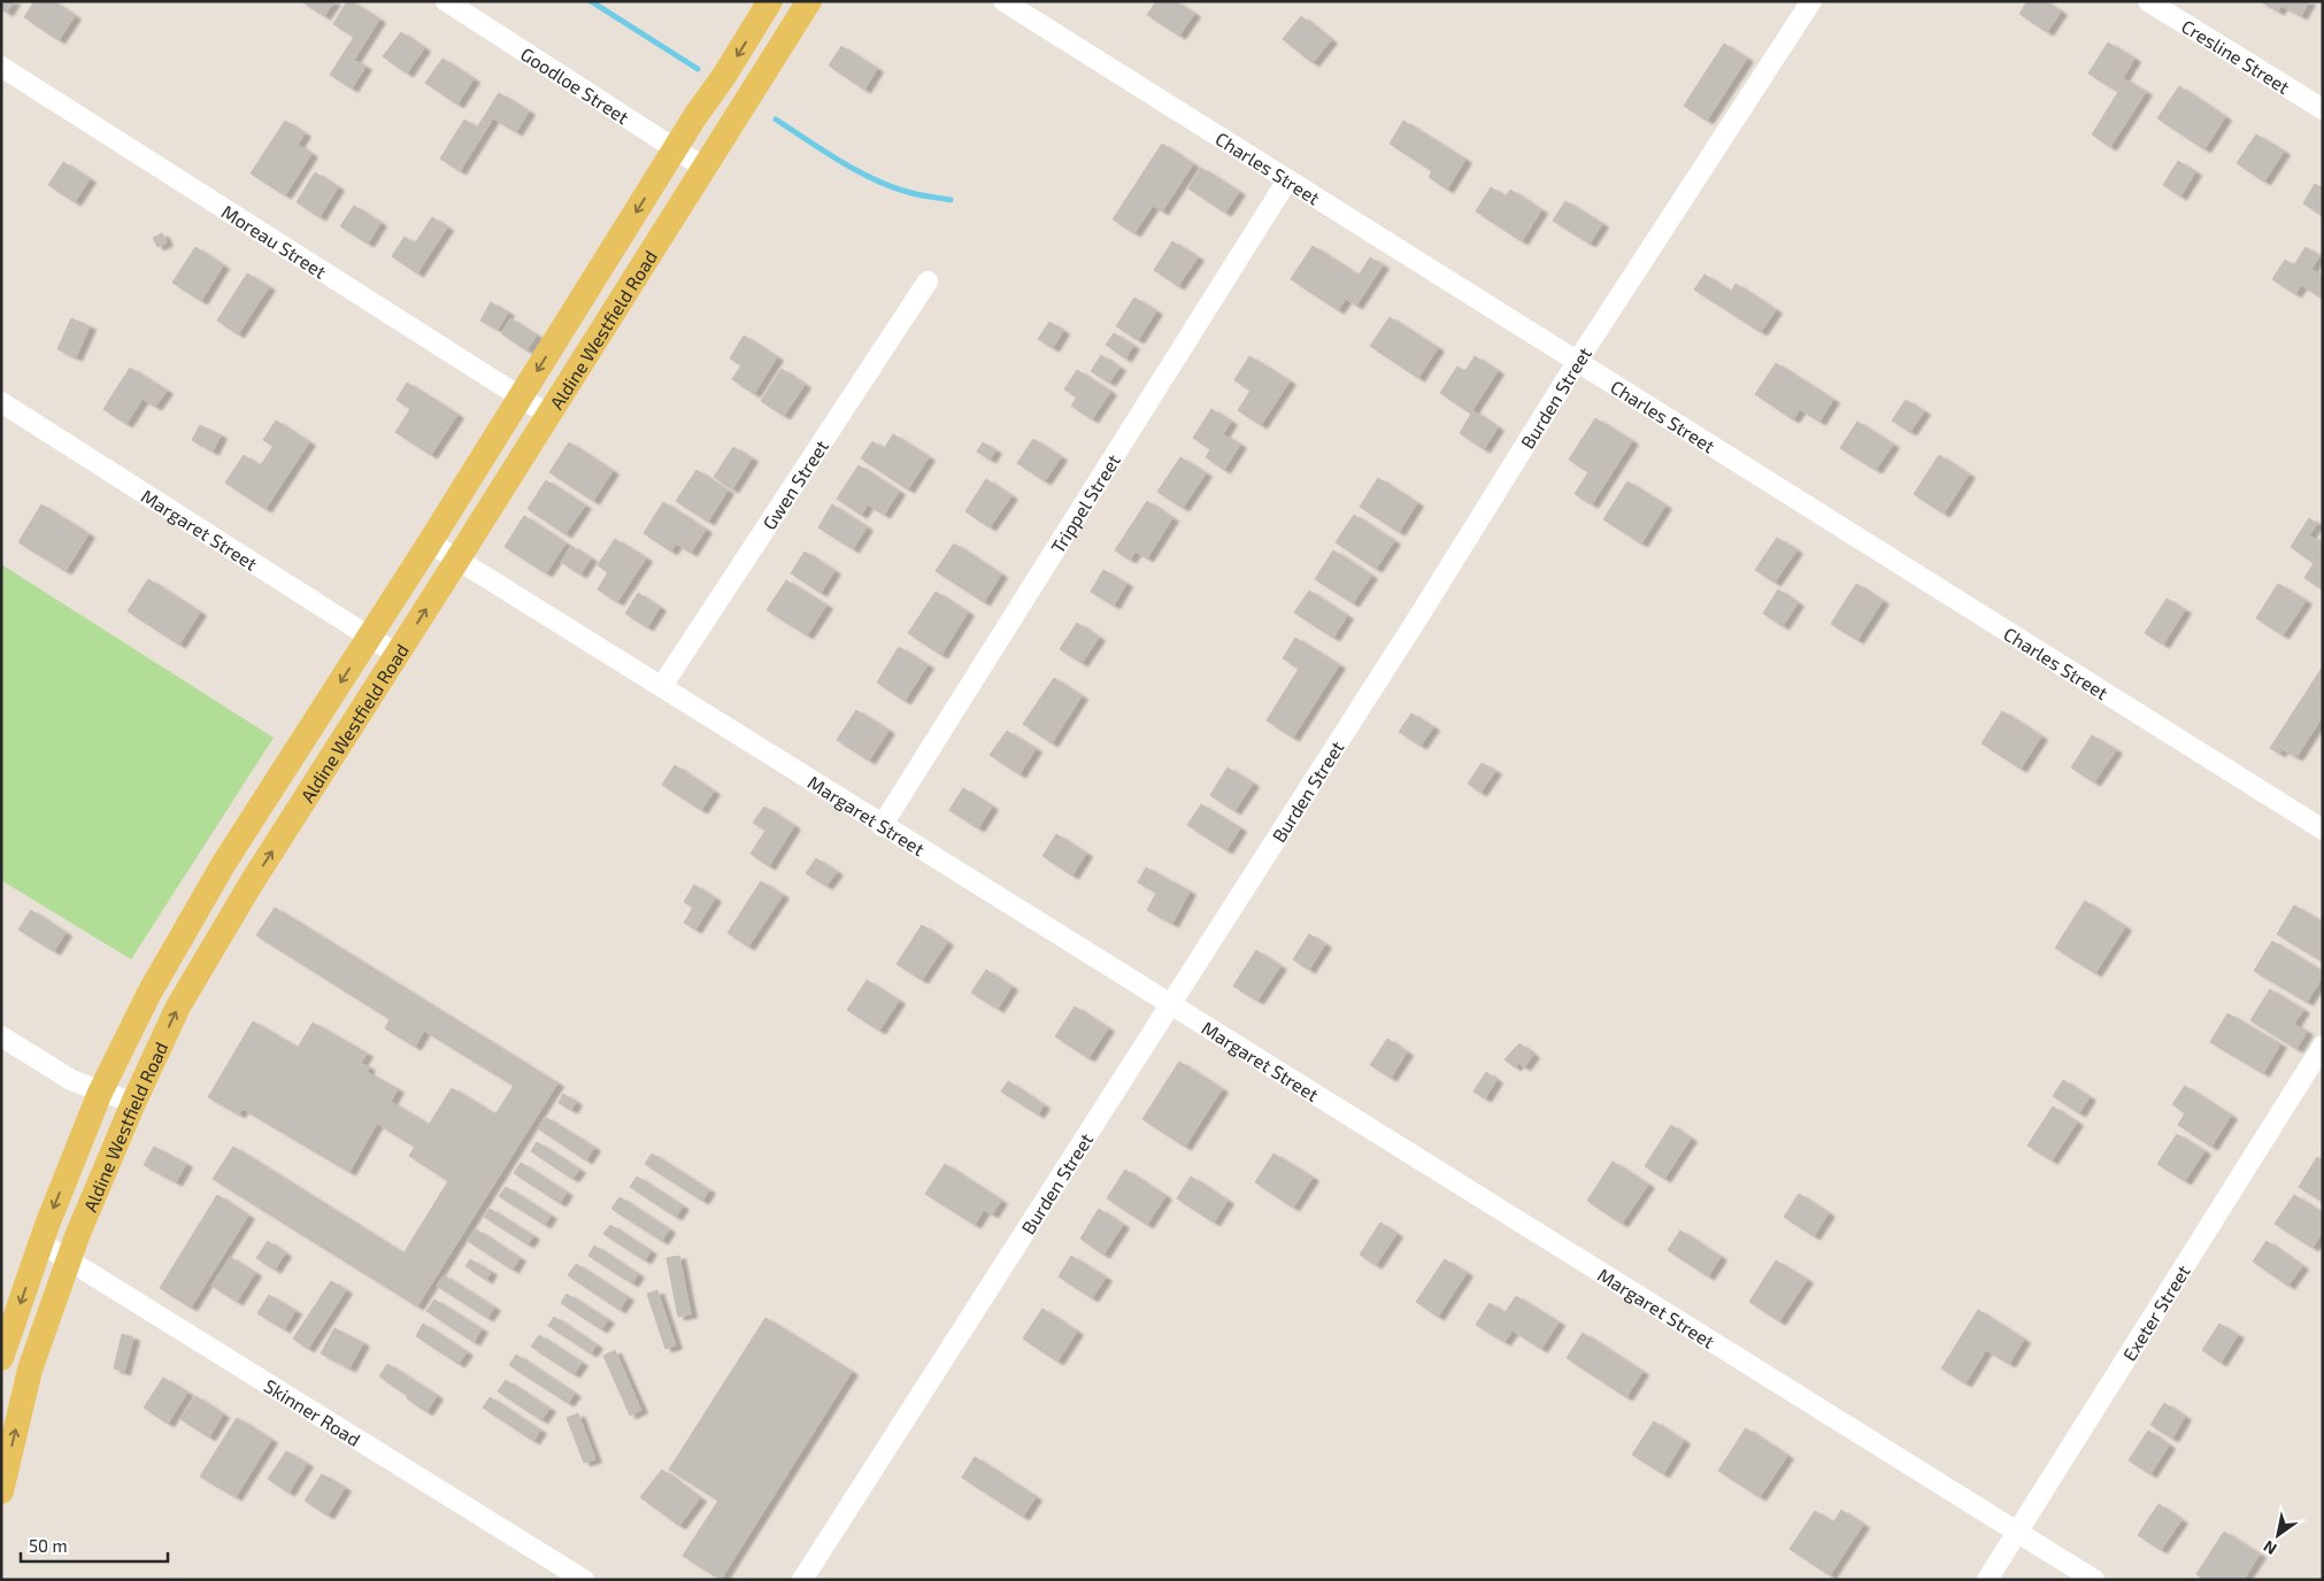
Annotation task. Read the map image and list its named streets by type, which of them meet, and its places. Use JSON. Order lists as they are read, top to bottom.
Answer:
{
  "streets": {
    "main road": ["Aldine Westfield Road"],
    "street": [
      "Cresline Street",
      "Goodloe Street",
      "Charles Street",
      "Moreau Street",
      "Burden Street",
      "Gwen Street",
      "Trippel Street",
      "Margaret Street",
      "Exeter Street",
      "Skinner Road"
    ]
  },
  "crossings": [
    ["Goodloe Street", "Aldine Westfield Road"],
    ["Charles Street", "Burden Street"],
    ["Charles Street", "Trippel Street"],
    ["Moreau Street", "Aldine Westfield Road"],
    ["Aldine Westfield Road", "Margaret Street"],
    ["Aldine Westfield Road", "Skinner Road"],
    ["Burden Street", "Margaret Street"],
    ["Gwen Street", "Margaret Street"],
    ["Trippel Street", "Margaret Street"],
    ["Margaret Street", "Exeter Street"]
  ],
  "scale_bar": "50 m",
  "north": "bottom left"
}
